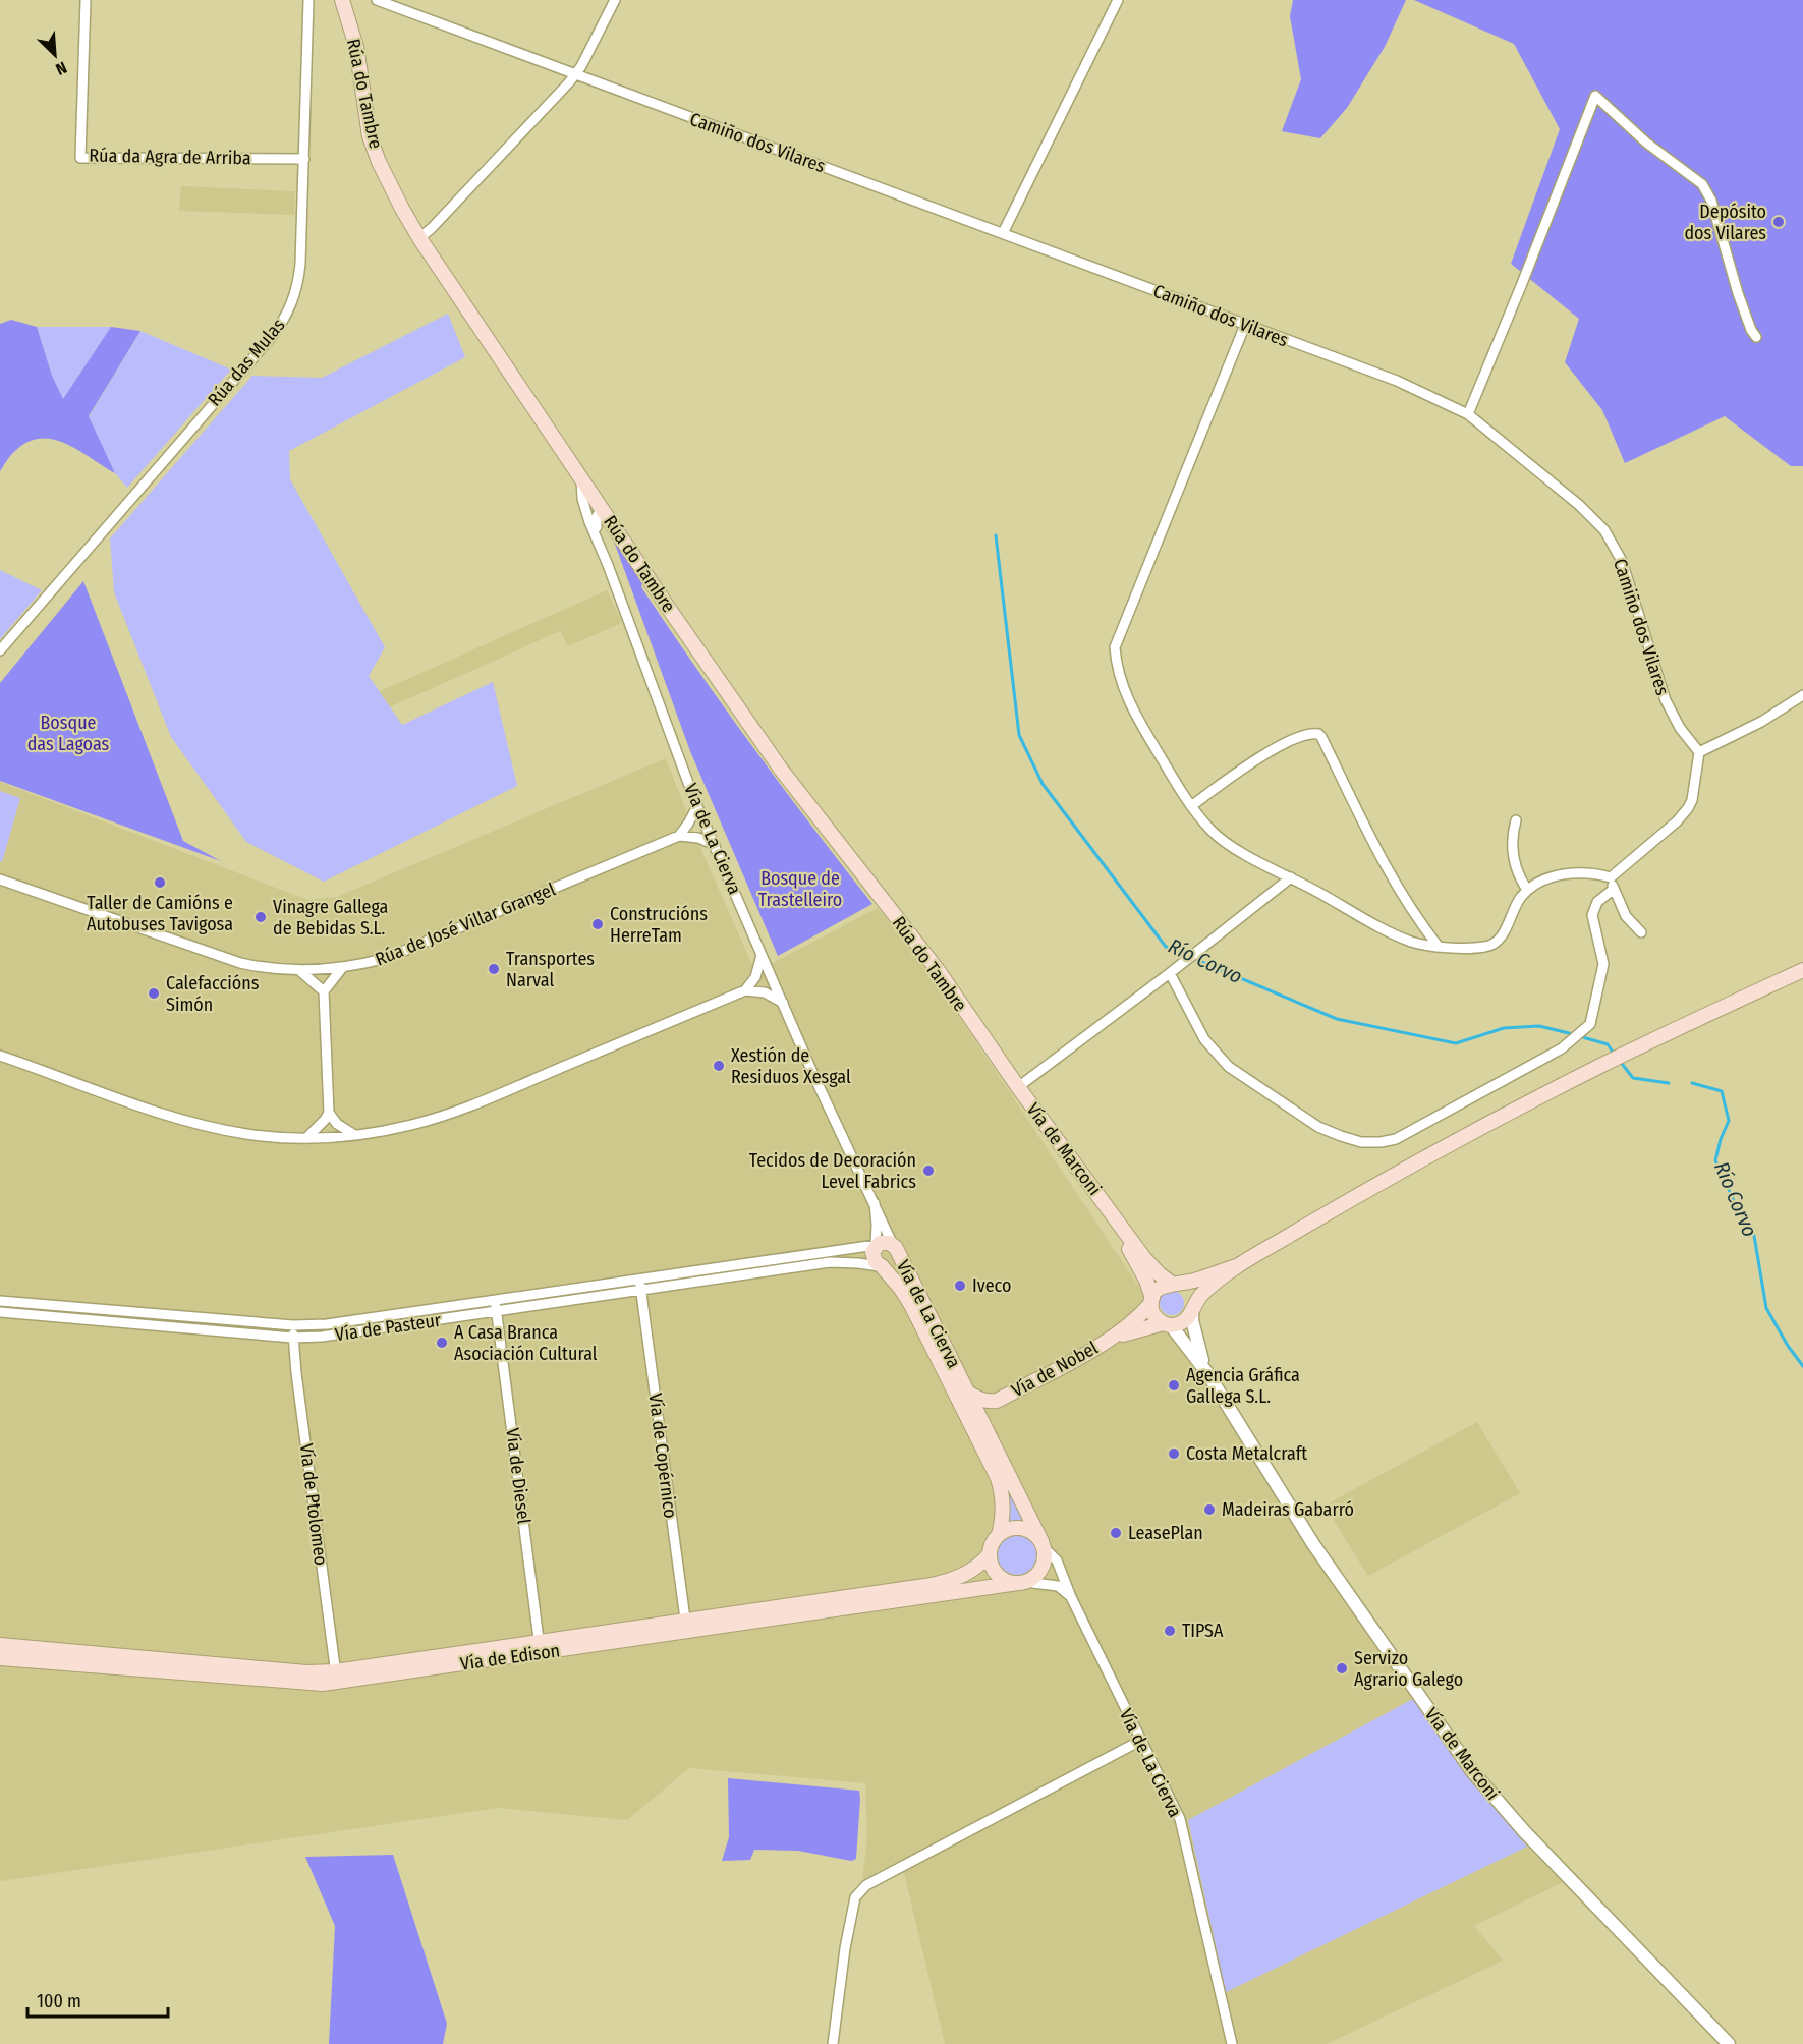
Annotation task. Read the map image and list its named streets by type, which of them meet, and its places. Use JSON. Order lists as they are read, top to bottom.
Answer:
{
  "streets": {
    "main road": [
      "Rúa do Tambre",
      "Vía de La Cierva",
      "Vía de Marconi",
      "Vía de Nobel",
      "Vía de Edison"
    ],
    "street": [
      "Camiño dos Vilares",
      "Rúa da Agra de Arriba",
      "Rúa das Mulas",
      "Rúa de José Villar Grangel",
      "Vía de Pasteur",
      "Vía de Copérnico",
      "Vía de Diesel",
      "Vía de Ptolomeo"
    ]
  },
  "crossings": [
    ["Rúa do Tambre", "Vía de La Cierva"],
    ["Rúa do Tambre", "Vía de Marconi"],
    ["Rúa da Agra de Arriba", "Rúa das Mulas"],
    ["Vía de La Cierva", "Rúa de José Villar Grangel"],
    ["Vía de La Cierva", "Vía de Pasteur"],
    ["Vía de La Cierva", "Vía de Nobel"],
    ["Vía de La Cierva", "Vía de Edison"],
    ["Vía de Marconi", "Vía de Nobel"],
    ["Vía de Pasteur", "Vía de Copérnico"],
    ["Vía de Pasteur", "Vía de Diesel"],
    ["Vía de Pasteur", "Vía de Ptolomeo"],
    ["Vía de Copérnico", "Vía de Edison"],
    ["Vía de Diesel", "Vía de Edison"],
    ["Vía de Ptolomeo", "Vía de Edison"]
  ],
  "water": ["Río Corvo"],
  "parks": ["Bosque das Lagoas", "Bosque de Trastelleiro"],
  "places": [
    "Depósito dos Vilares",
    "Taller de Camións e Autobuses Tavigosa",
    "Vinagre Gallega de Bebidas S.L.",
    "Construcións HerreTam",
    "Transportes Narval",
    "Calefaccións Simón",
    "Xestión de Residuos Xesgal",
    "Tecidos de Decoración Level Fabrics",
    "Iveco",
    "A Casa Branca Asociación Cultural",
    "Agencia Gráfica Gallega S.L.",
    "Costa Metalcraft",
    "Madeiras Gabarró",
    "LeasePlan",
    "TIPSA",
    "Servizo Agrario Galego"
  ],
  "scale_bar": "100 m",
  "north": "bottom right"
}
